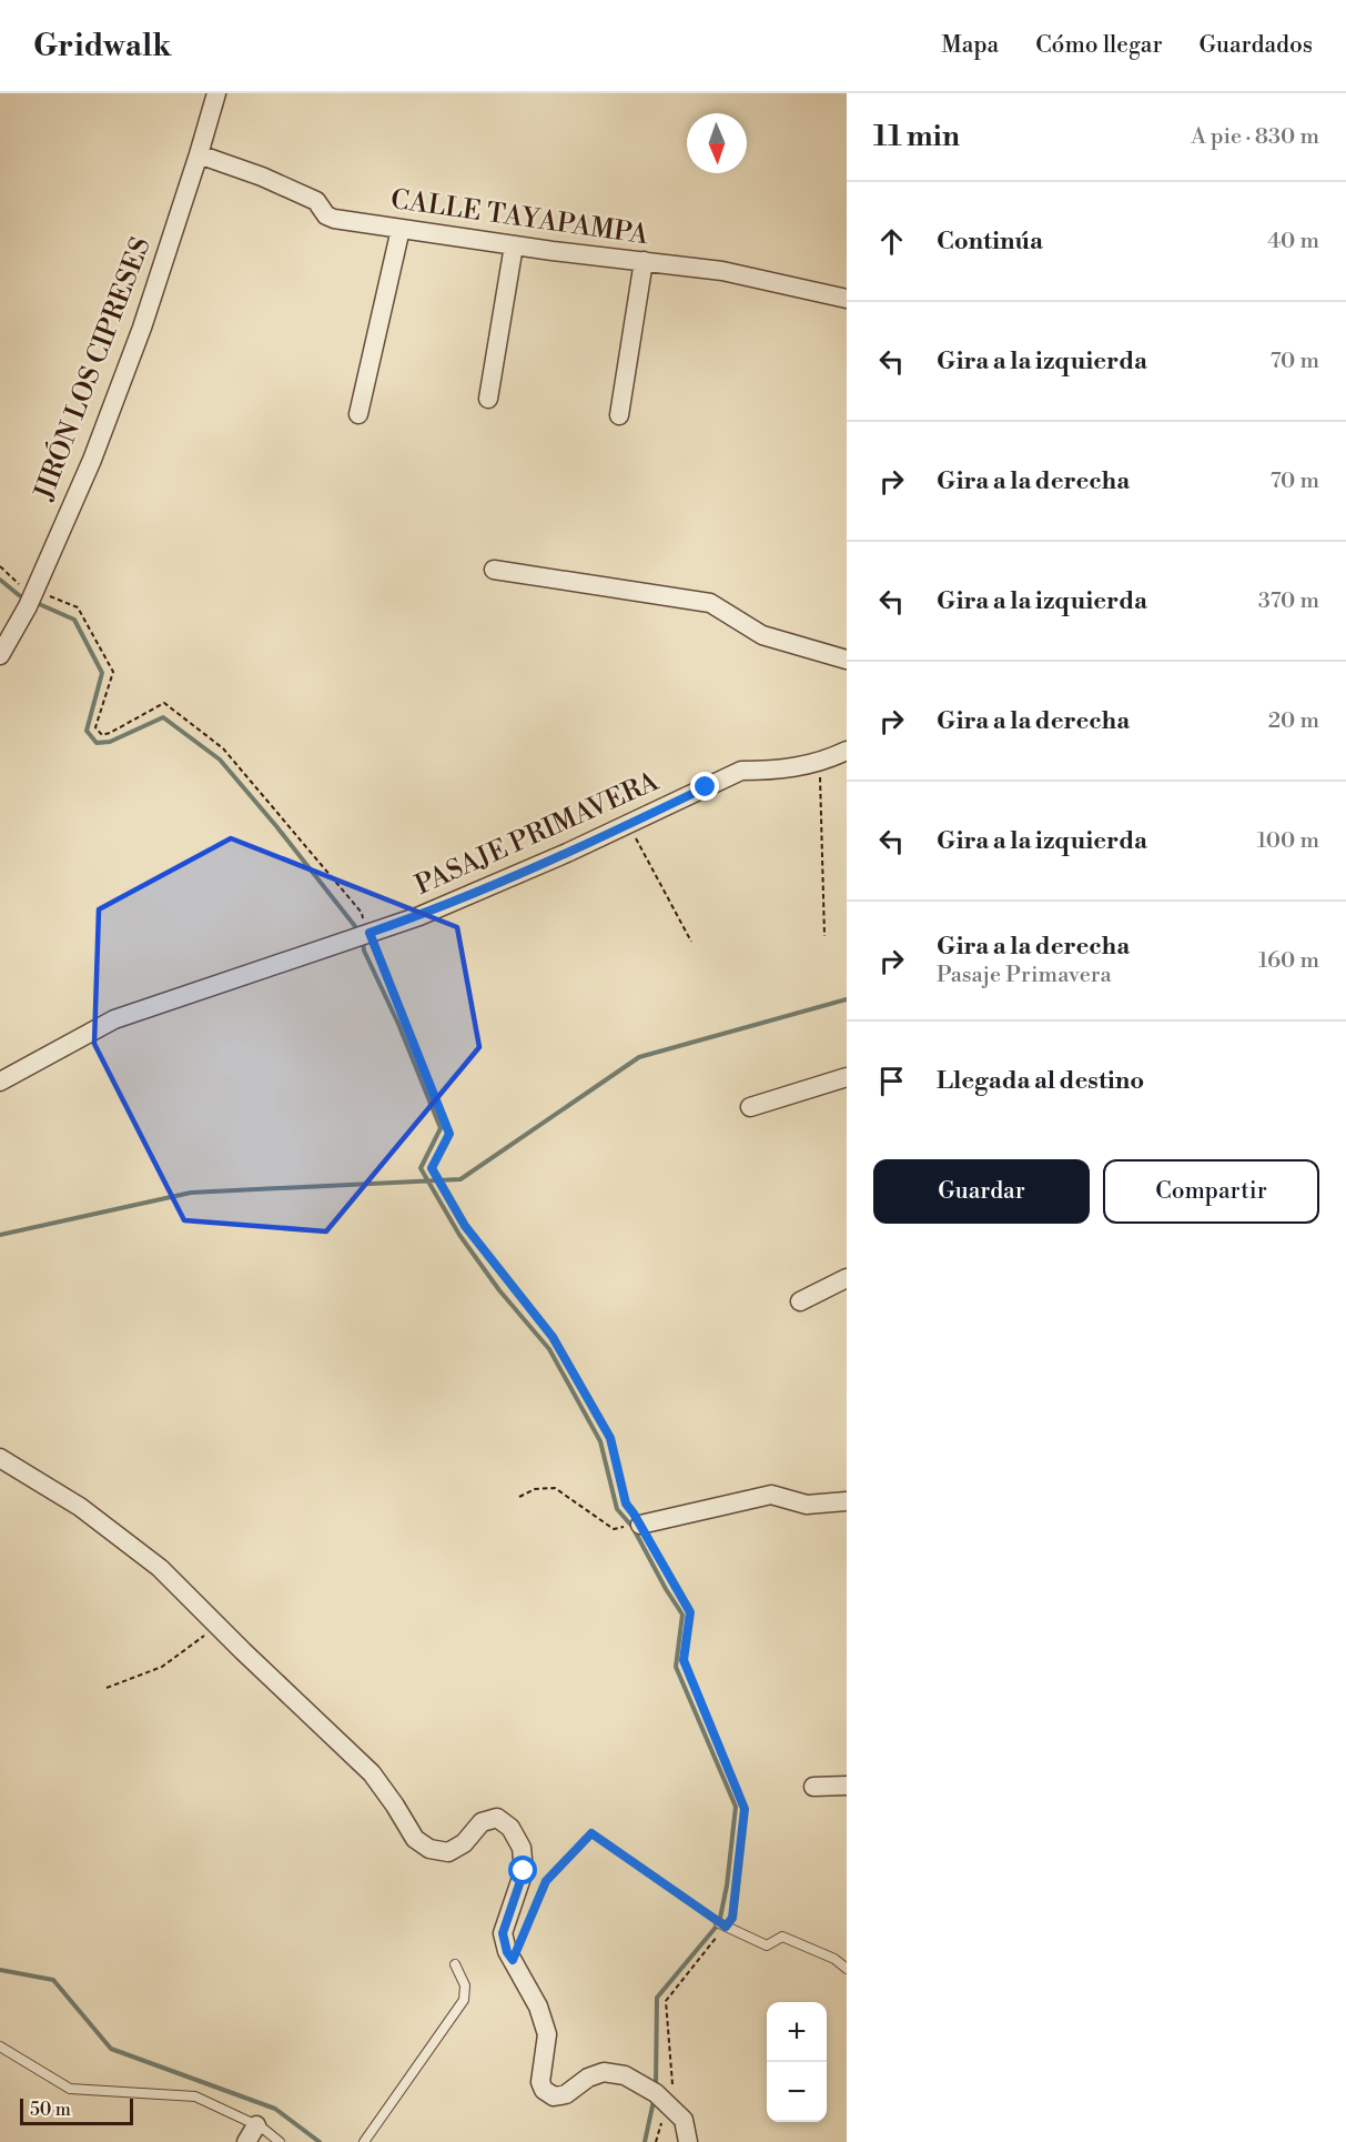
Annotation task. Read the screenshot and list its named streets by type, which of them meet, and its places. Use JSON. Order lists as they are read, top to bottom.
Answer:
{
  "streets": {
    "street": ["CALLE TAYAPAMPA", "JIRÓN LOS CIPRESES", "PASAJE PRIMAVERA"]
  },
  "crossings": [
    ["CALLE TAYAPAMPA", "JIRÓN LOS CIPRESES"]
  ],
  "scale_bar": "50 m",
  "north": "bottom",
  "page": {
    "header": "Gridwalk",
    "nav": ["Mapa", "Cómo llegar", "Guardados"],
    "heading": ["11 min", "A pie · 830 m"],
    "list": [
      ["Continúa", "40 m"],
      ["Gira a la izquierda", "70 m"],
      ["Gira a la derecha", "70 m"],
      ["Gira a la izquierda", "370 m"],
      ["Gira a la derecha", "20 m"],
      ["Gira a la izquierda", "100 m"],
      ["Gira a la derecha", "Pasaje Primavera", "160 m"],
      "Llegada al destino"
    ],
    "buttons": ["Guardar", "Compartir"],
    "map_buttons": ["+", "−"],
    "scale": "50 m"
  }
}
